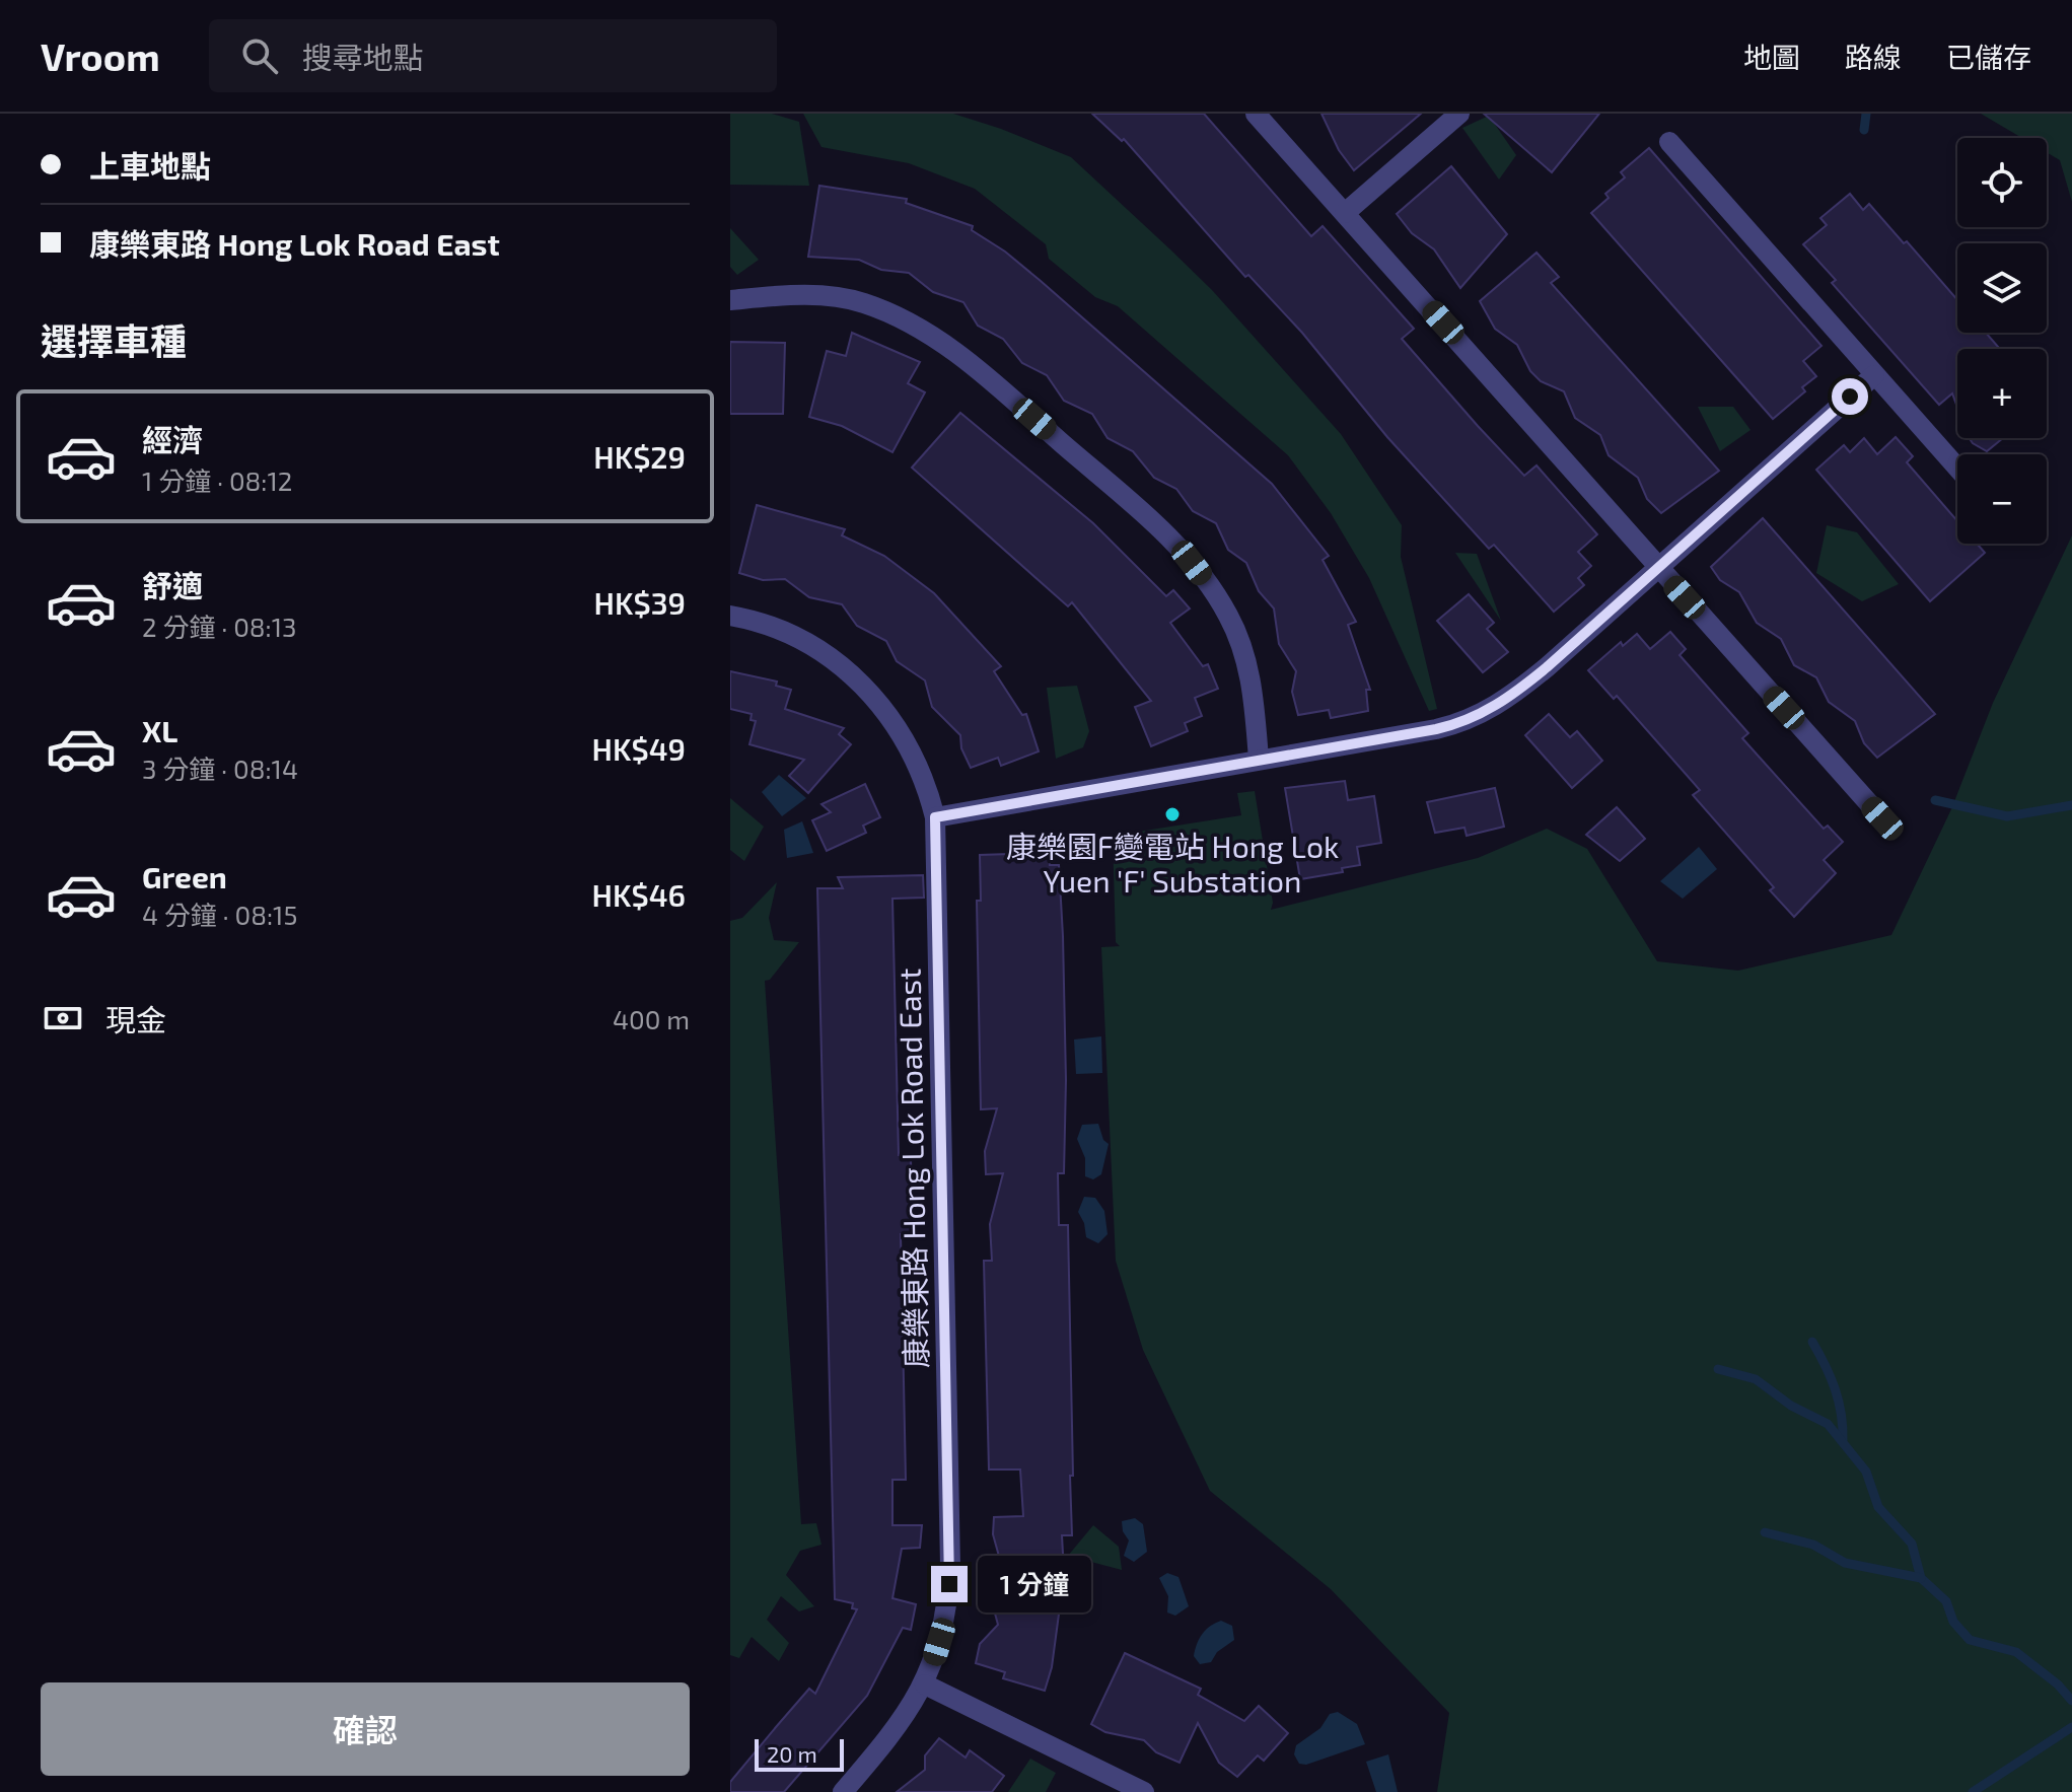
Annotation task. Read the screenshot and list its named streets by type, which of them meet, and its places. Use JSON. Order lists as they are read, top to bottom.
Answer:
{
  "streets": {
    "street": ["康樂東路 Hong Lok Road East"]
  },
  "places": ["康樂園F變電站 Hong Lok Yuen 'F' Substation"],
  "scale_bar": "20 m",
  "page": {
    "header": "Vroom",
    "search": "搜尋地點",
    "nav": ["地圖", "路線", "已儲存"],
    "banner": ["上車地點", "康樂東路 Hong Lok Road East"],
    "map_buttons": ["+", "−"],
    "heading": "選擇車種",
    "list": [
      {
        "name": "經濟",
        "note": "1 分鐘 · 08:12",
        "value": "HK$29"
      },
      {
        "name": "舒適",
        "note": "2 分鐘 · 08:13",
        "value": "HK$39"
      },
      {
        "name": "XL",
        "note": "3 分鐘 · 08:14",
        "value": "HK$49"
      },
      {
        "name": "Green",
        "note": "4 分鐘 · 08:15",
        "value": "HK$46"
      }
    ],
    "pay": ["現金", "400 m"],
    "bubble": "1 分鐘",
    "buttons": "確認",
    "scale": "20 m"
  }
}
